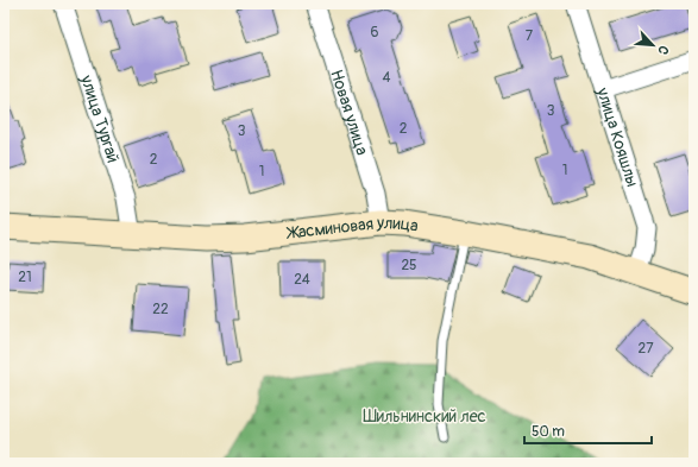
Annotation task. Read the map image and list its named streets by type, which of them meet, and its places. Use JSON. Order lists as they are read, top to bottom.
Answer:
{
  "streets": {
    "street": [
      "Новая улица",
      "улица Тургай",
      "улица Кояшлы",
      "Жасминовая улица"
    ]
  },
  "crossings": [
    ["Новая улица", "Жасминовая улица"],
    ["улица Тургай", "Жасминовая улица"],
    ["улица Кояшлы", "Жасминовая улица"]
  ],
  "parks": ["Шильнинский лес"],
  "house_numbers": [
    "6",
    "7",
    "4",
    "3",
    "2",
    "3",
    "2",
    "1",
    "1",
    "25",
    "21",
    "24",
    "22",
    "27"
  ],
  "scale_bar": "50 m",
  "north": "bottom right"
}
